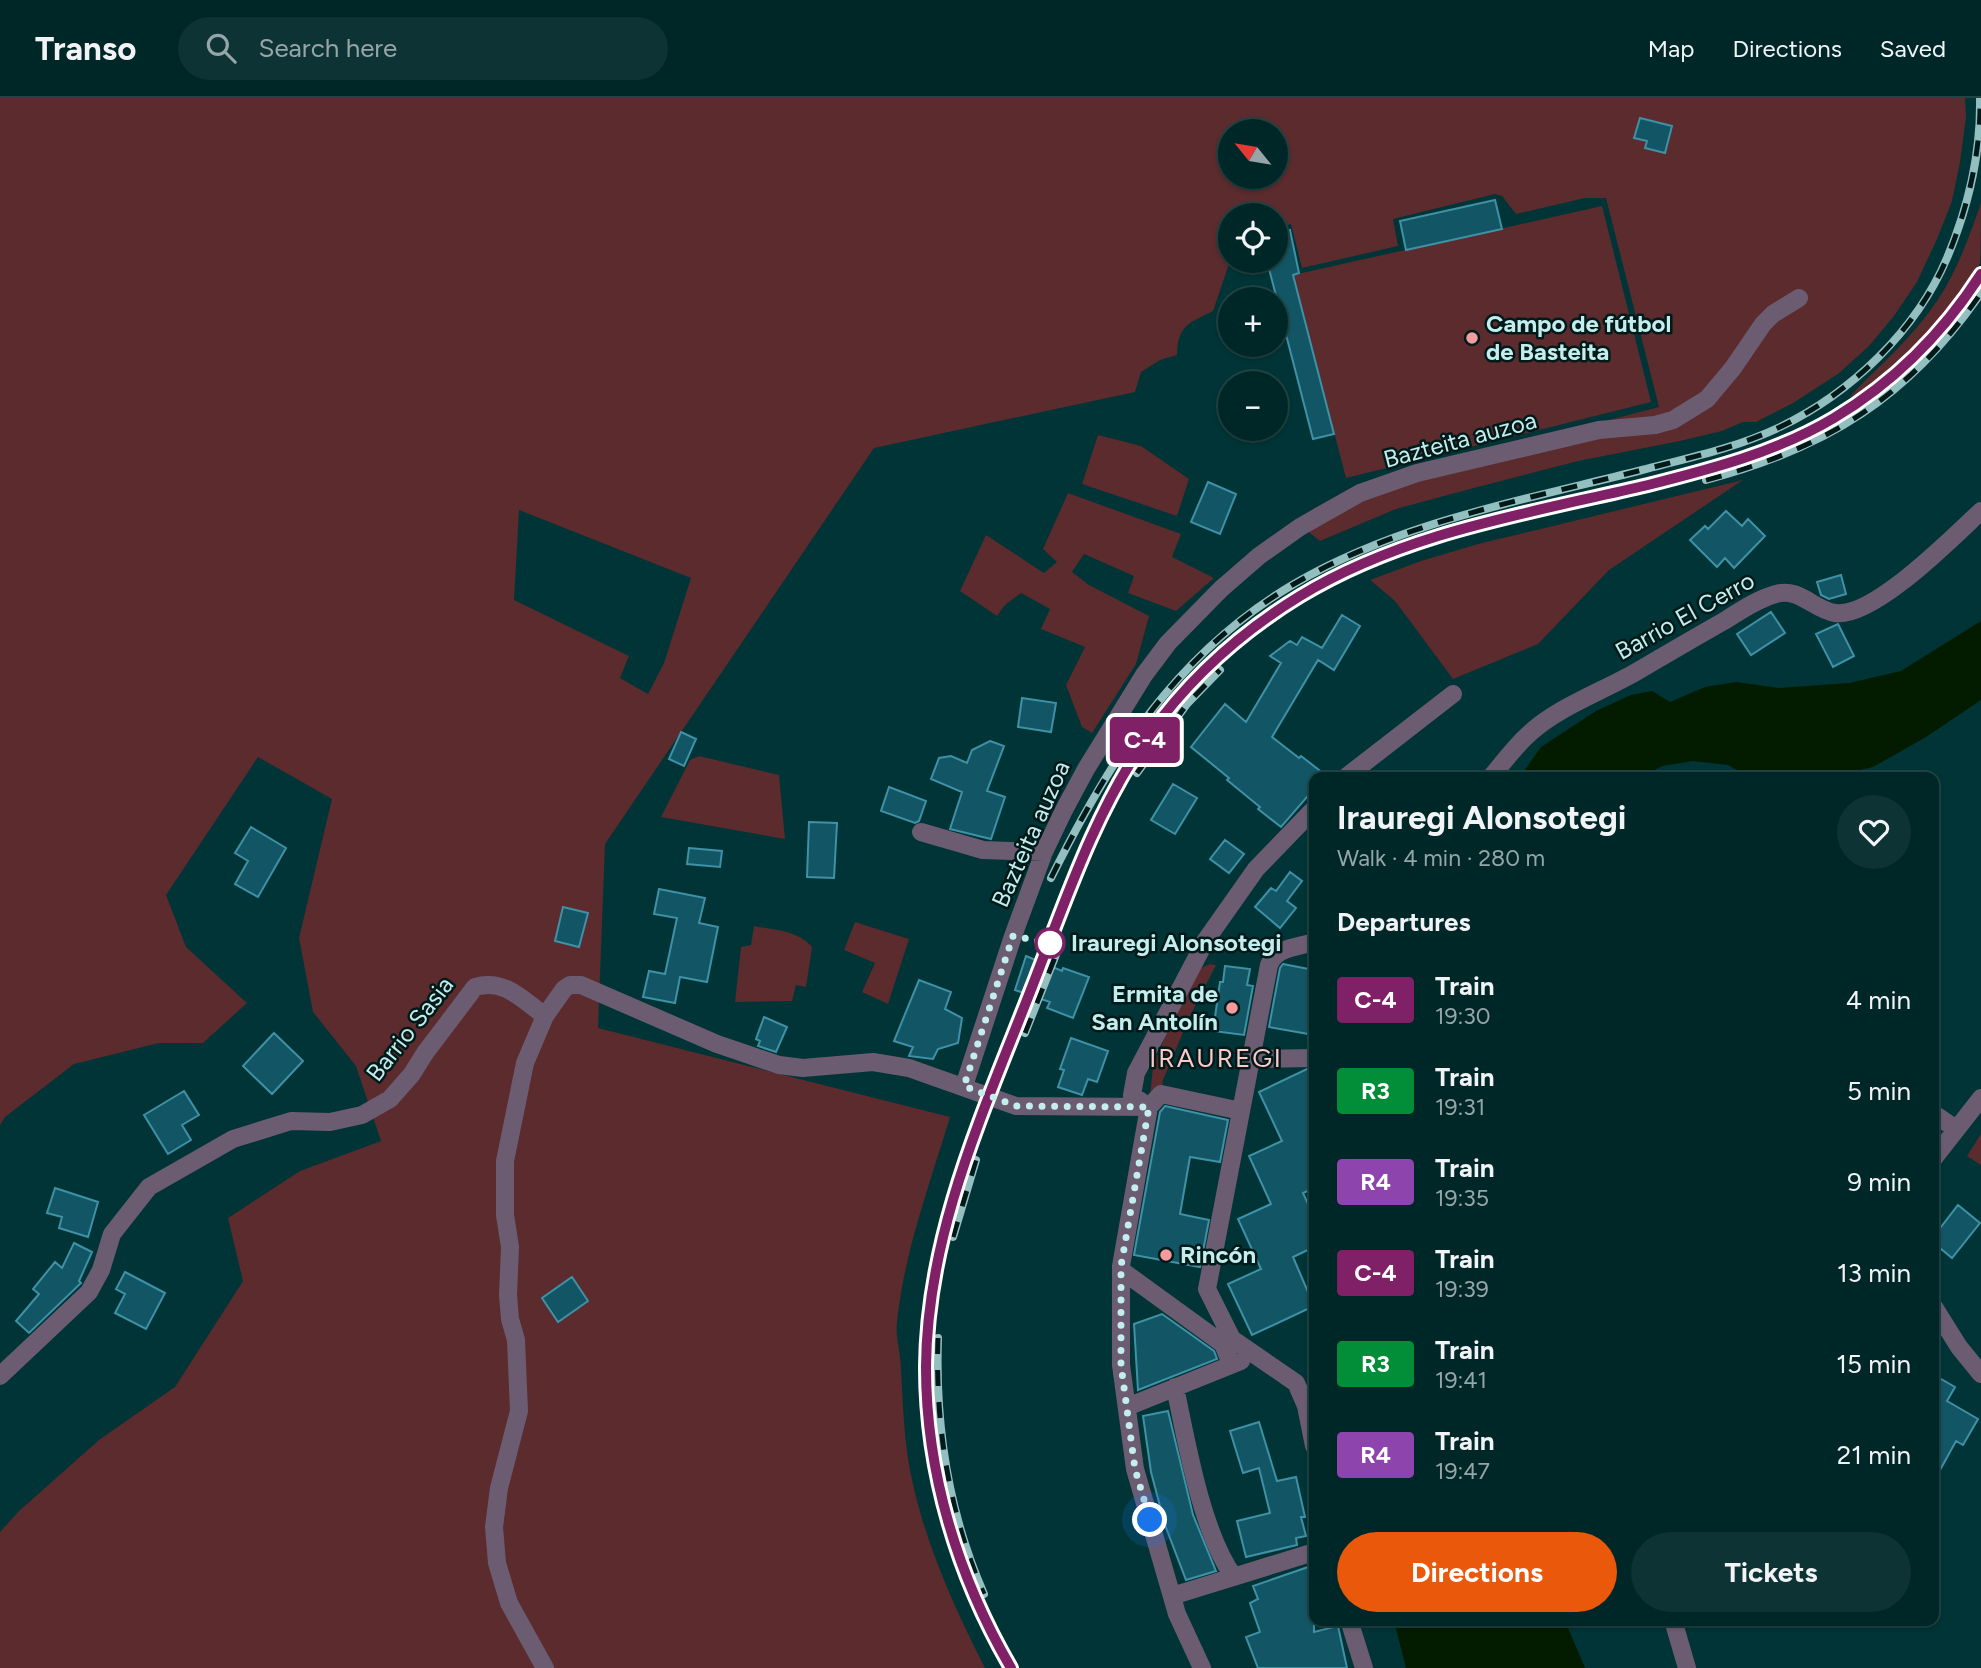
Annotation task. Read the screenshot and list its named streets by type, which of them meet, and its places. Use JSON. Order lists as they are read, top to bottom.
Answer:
{
  "streets": {
    "street": ["Bazteita auzoa", "Barrio El Cerro", "Barrio Sasia"]
  },
  "districts": ["IRAUREGI"],
  "places": [
    "Campo de fútbol de Basteita",
    "Irauregi Alonsotegi",
    "Ermita de San Antolín",
    "Rincón"
  ],
  "north": "top left",
  "page": {
    "header": "Transo",
    "search": "Search here",
    "nav": ["Map", "Directions", "Saved"],
    "on_map": "C-4",
    "map_buttons": ["+", "−"],
    "heading": [
      ["Irauregi Alonsotegi", "Walk · 4 min · 280 m"],
      "Departures"
    ],
    "list": [
      {
        "mark": "C-4",
        "name": "Train",
        "note": "19:30",
        "value": "4 min"
      },
      {
        "mark": "R3",
        "name": "Train",
        "note": "19:31",
        "value": "5 min"
      },
      {
        "mark": "R4",
        "name": "Train",
        "note": "19:35",
        "value": "9 min"
      },
      {
        "mark": "C-4",
        "name": "Train",
        "note": "19:39",
        "value": "13 min"
      },
      {
        "mark": "R3",
        "name": "Train",
        "note": "19:41",
        "value": "15 min"
      },
      {
        "mark": "R4",
        "name": "Train",
        "note": "19:47",
        "value": "21 min"
      }
    ],
    "buttons": ["Directions", "Tickets"]
  }
}
